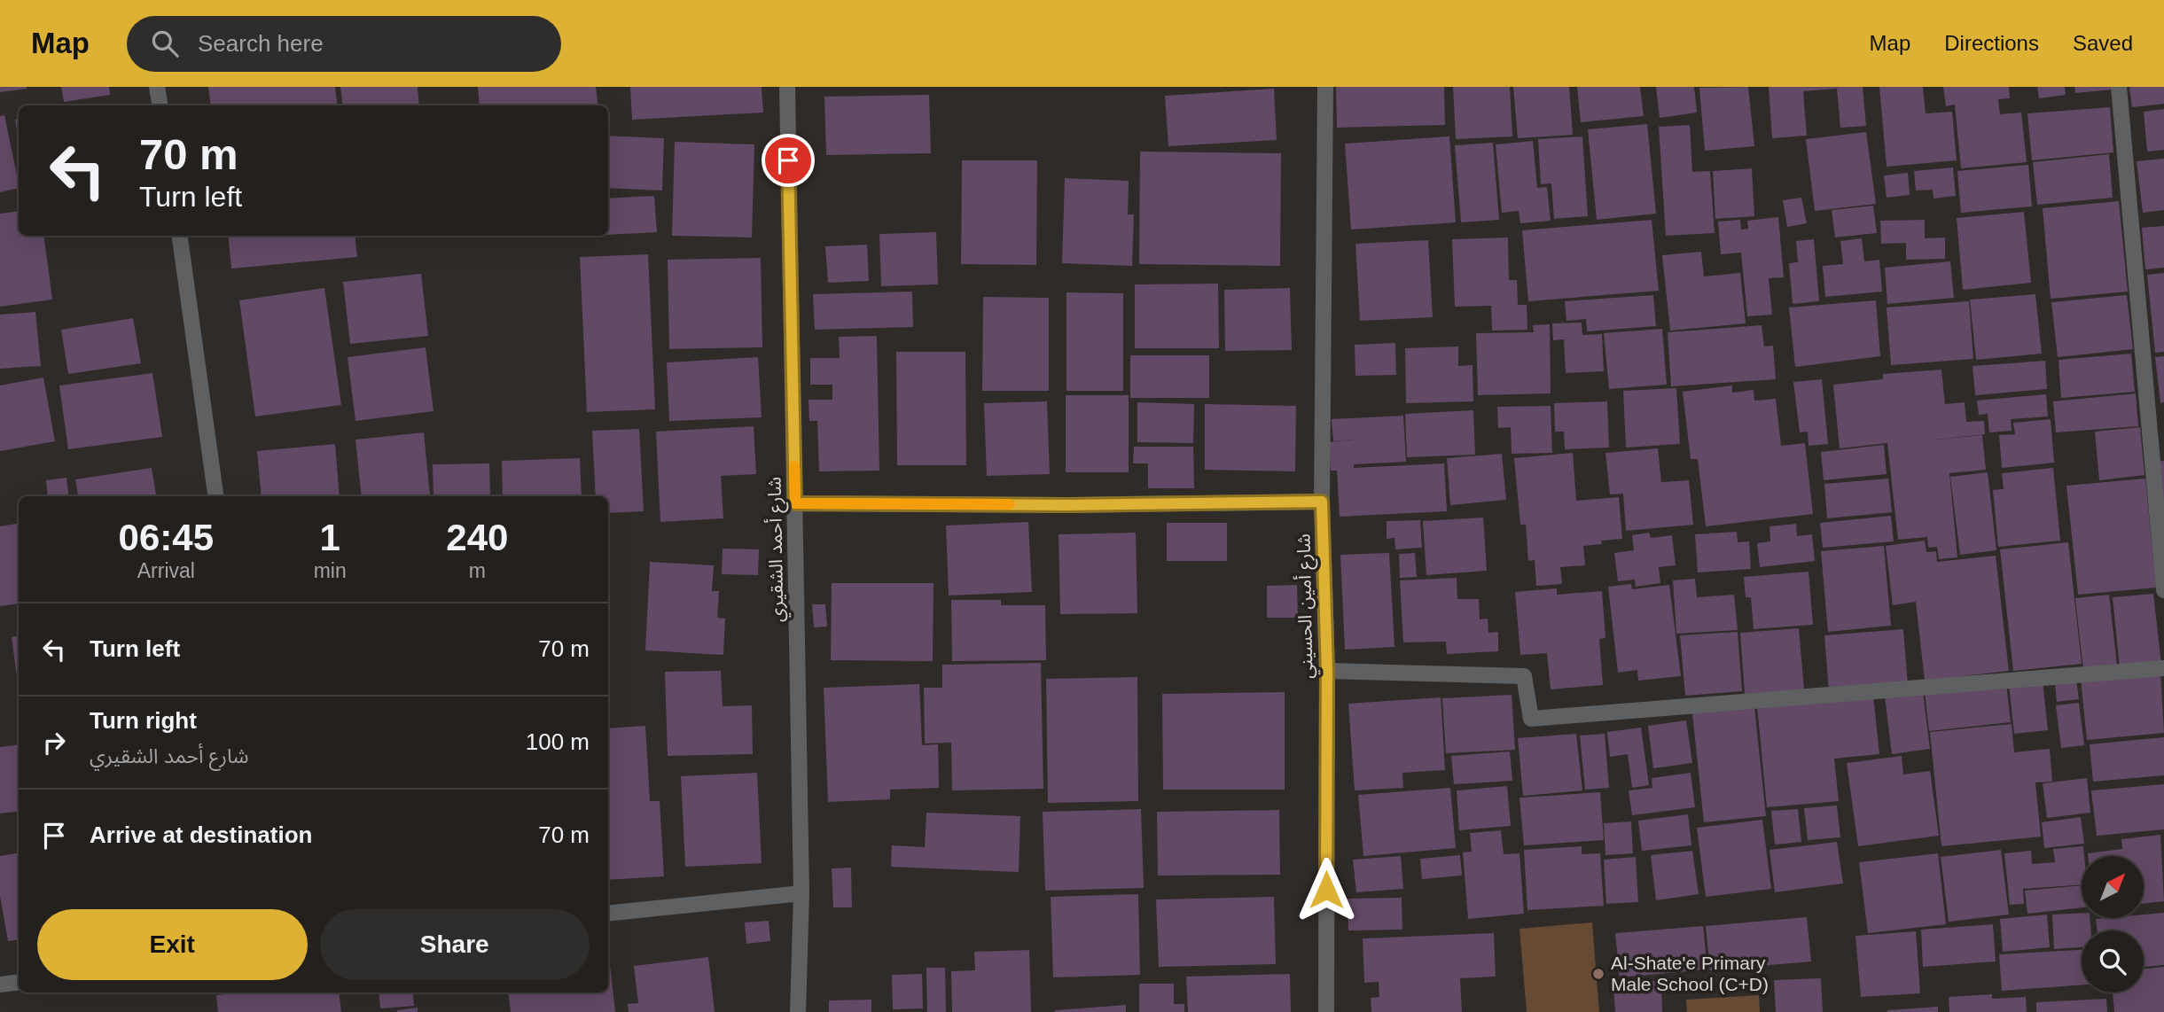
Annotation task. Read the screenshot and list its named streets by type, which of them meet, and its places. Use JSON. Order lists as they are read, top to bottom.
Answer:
{
  "streets": {
    "street": ["شارع أحمد الشقيري", "شارع أمين الحسيني"]
  },
  "places": ["Al-Shate'e Primary Male School (C+D)"],
  "north": "top right",
  "page": {
    "header": "Map",
    "search": "Search here",
    "nav": ["Map", "Directions", "Saved"],
    "turn": ["70 m", "Turn left"],
    "eta": [
      "06:45",
      "Arrival",
      "1",
      "min",
      "240",
      "m"
    ],
    "list": [
      {
        "name": "Turn left",
        "value": "70 m"
      },
      {
        "name": "Turn right",
        "note": "شارع أحمد الشقيري",
        "value": "100 m"
      },
      {
        "name": "Arrive at destination",
        "value": "70 m"
      }
    ],
    "buttons": ["Exit", "Share"]
  }
}
